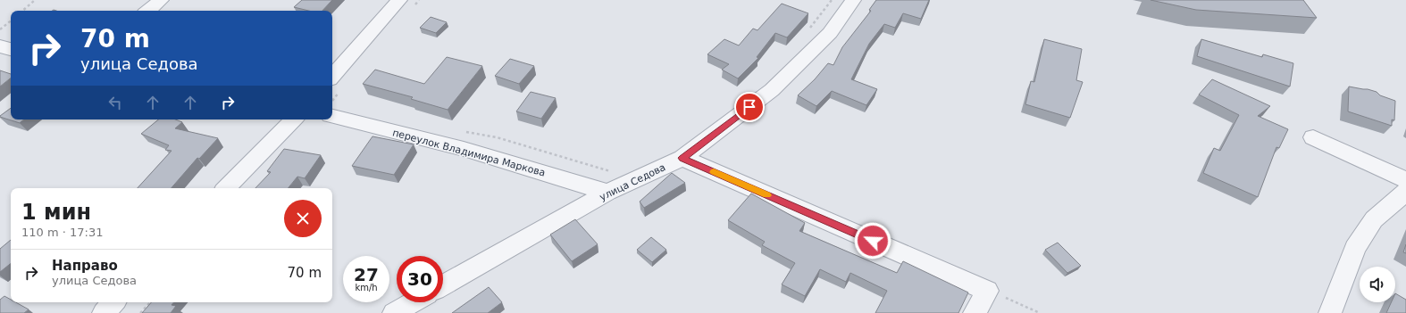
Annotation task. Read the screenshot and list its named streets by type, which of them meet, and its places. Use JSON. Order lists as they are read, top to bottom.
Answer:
{
  "streets": {
    "street": ["переулок Владимира Маркова", "улица Седова"]
  },
  "crossings": [
    ["переулок Владимира Маркова", "улица Седова"]
  ],
  "page": {
    "turn": ["70 m", "улица Седова"],
    "heading": ["1 мин", "110 m · 17:31"],
    "list": [
      {
        "name": "Направо",
        "note": "улица Седова",
        "value": "70 m"
      }
    ],
    "speed": "27 km/h",
    "limit": "30"
  }
}
